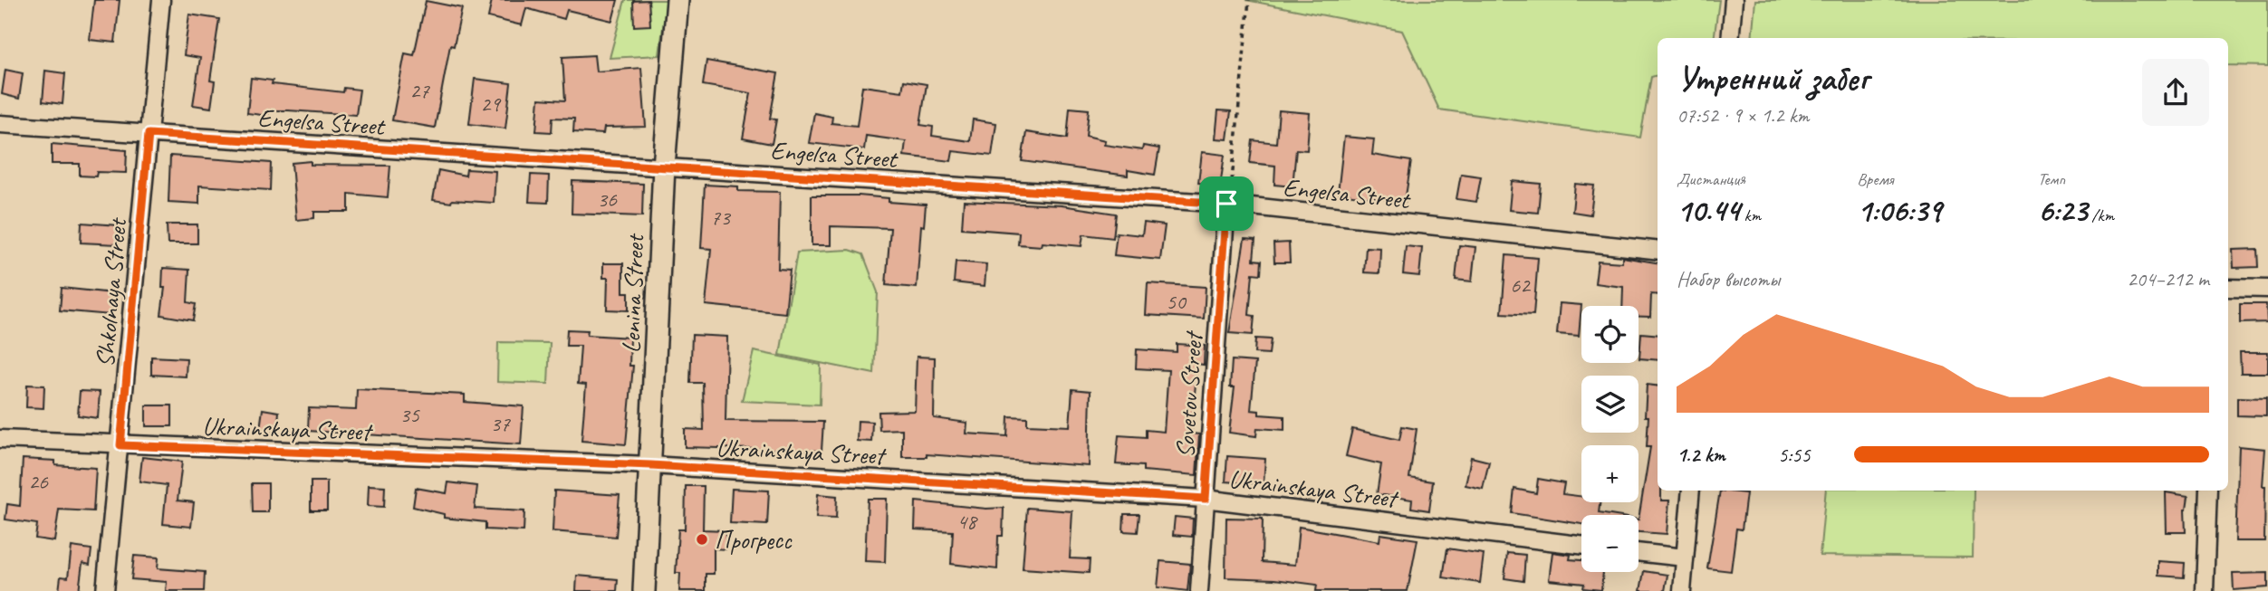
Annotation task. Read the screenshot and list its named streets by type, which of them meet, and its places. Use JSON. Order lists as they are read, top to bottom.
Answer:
{
  "streets": {
    "street": [
      "Engelsa Street",
      "Shkolnaya Street",
      "Lenina Street",
      "Sovetov Street",
      "Ukrainskaya Street"
    ]
  },
  "crossings": [
    ["Engelsa Street", "Shkolnaya Street"],
    ["Engelsa Street", "Lenina Street"],
    ["Engelsa Street", "Sovetov Street"],
    ["Shkolnaya Street", "Ukrainskaya Street"],
    ["Lenina Street", "Ukrainskaya Street"],
    ["Sovetov Street", "Ukrainskaya Street"]
  ],
  "places": ["Прогресс"],
  "house_numbers": [
    "27",
    "29",
    "36",
    "73",
    "62",
    "50",
    "35",
    "37",
    "26",
    "48"
  ],
  "page": {
    "heading": ["Утренний забег", "07:52 · 9 × 1.2 km"],
    "stats": [
      ["Дистанция", "10.44 km"],
      ["Время", "1:06:39"],
      ["Темп", "6:23 /km"]
    ],
    "chart": ["Набор высоты", "204–212 m"],
    "map_buttons": ["+", "−"],
    "list": [
      {
        "name": "1.2 km",
        "note": "5:55"
      }
    ]
  }
}
